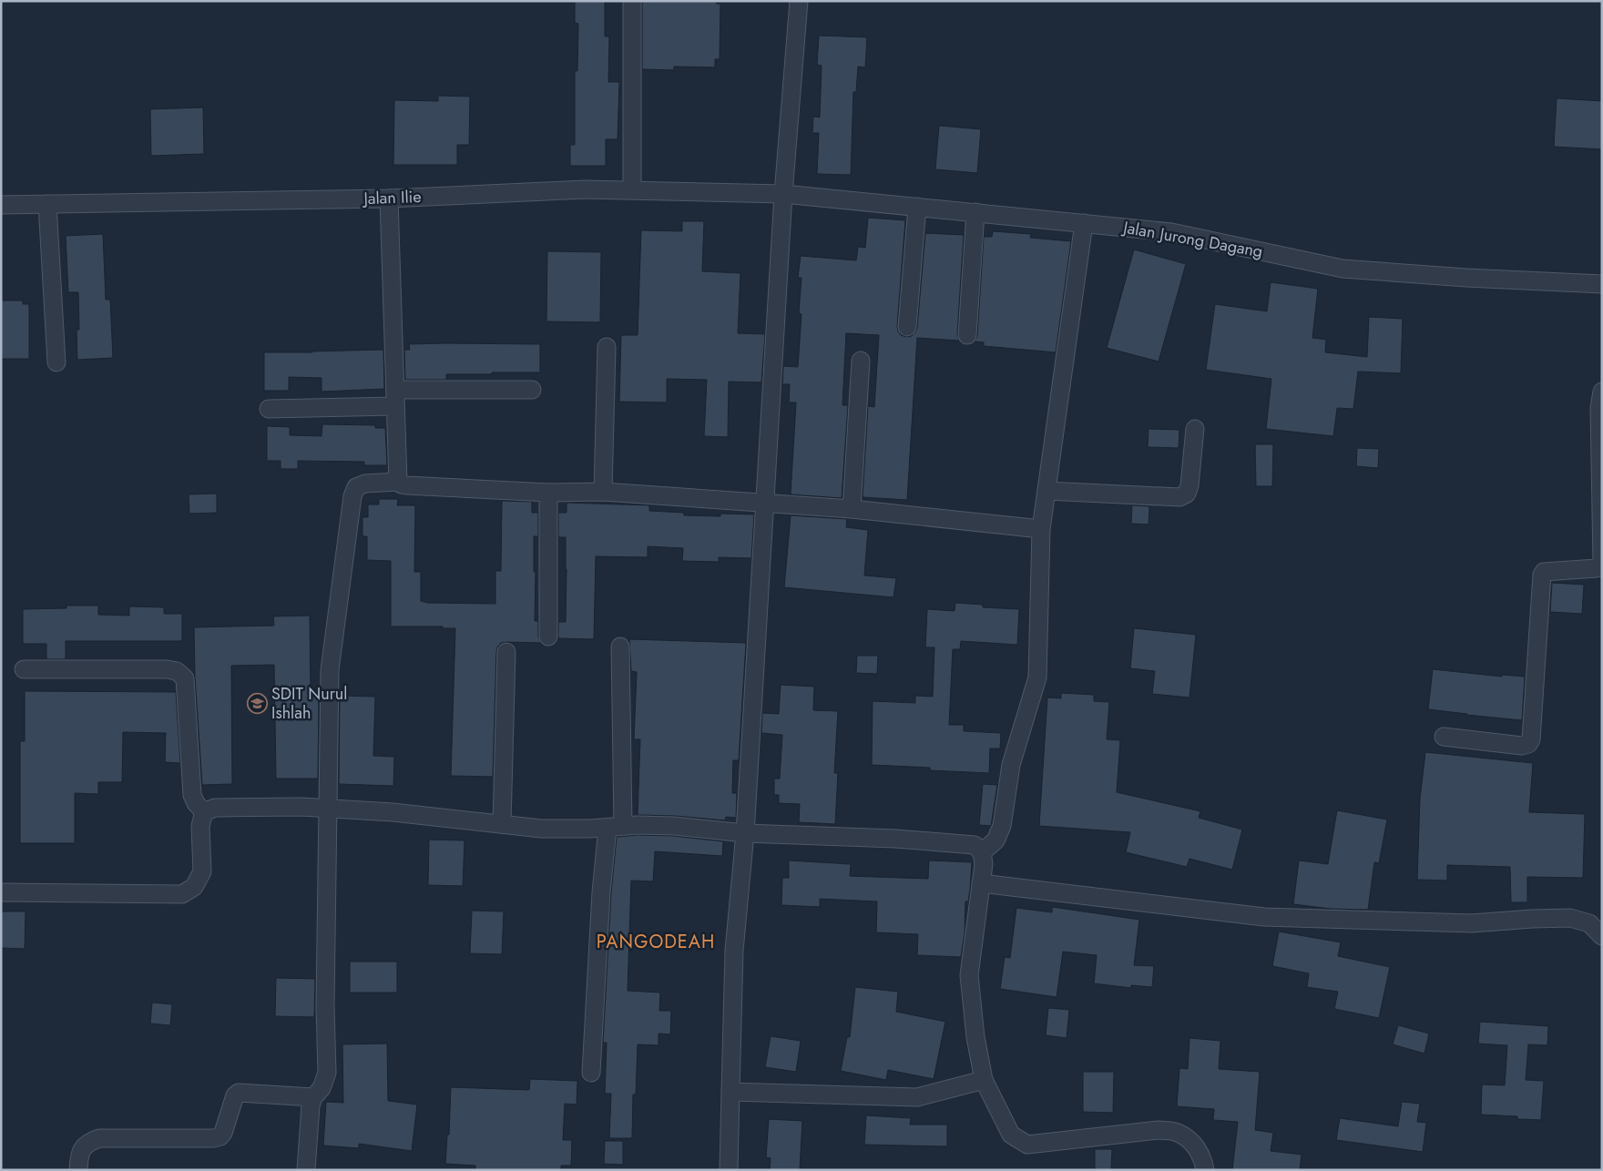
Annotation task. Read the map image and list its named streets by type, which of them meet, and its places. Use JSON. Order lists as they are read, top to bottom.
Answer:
{
  "streets": {
    "street": ["Jalan Ilie", "Jalan Jurong Dagang"]
  },
  "crossings": [
    ["Jalan Ilie", "Jalan Jurong Dagang"]
  ],
  "districts": ["PANGODEAH"],
  "places": {
    "school or university": ["SDIT Nurul Ishlah"]
  }
}
